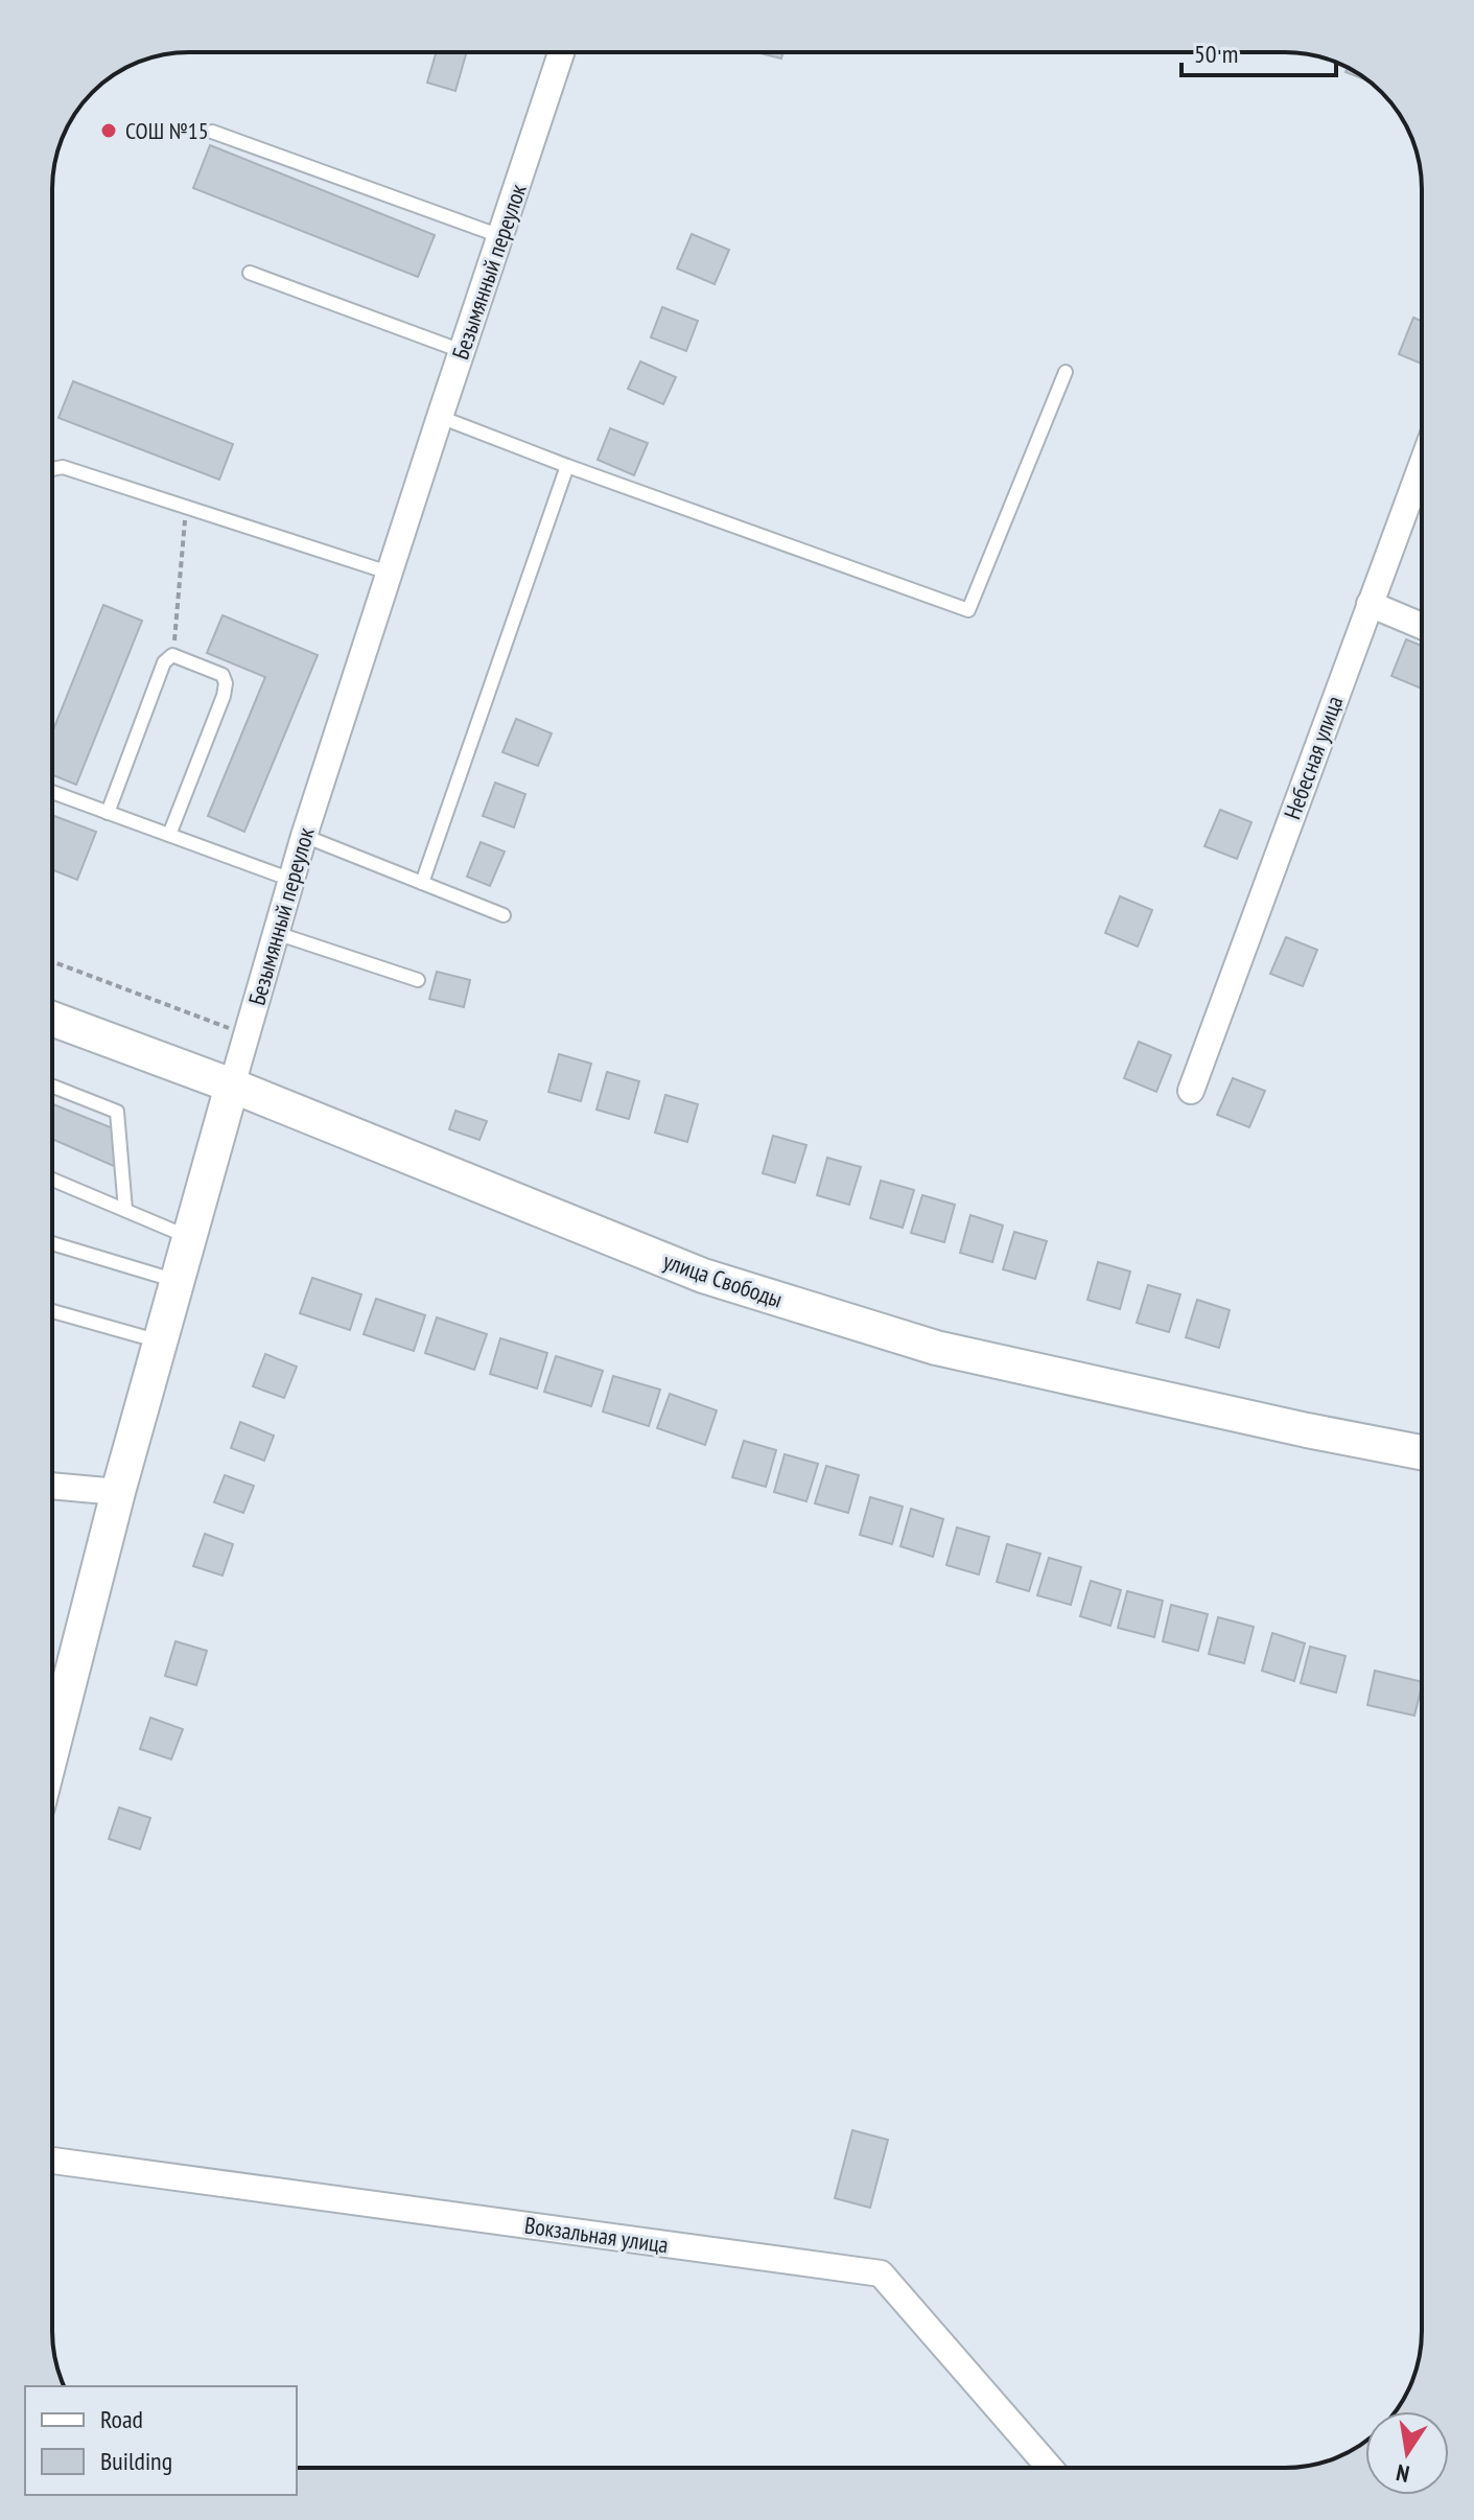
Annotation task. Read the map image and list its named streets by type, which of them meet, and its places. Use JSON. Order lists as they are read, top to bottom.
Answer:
{
  "streets": {
    "main road": ["Безымянный переулок", "улица Свободы"],
    "street": ["Небесная улица", "Вокзальная улица"]
  },
  "crossings": [
    ["Безымянный переулок", "улица Свободы"]
  ],
  "places": ["СОШ №15"],
  "legend": ["Road", "Building"],
  "scale_bar": "50 m",
  "north": "bottom"
}
